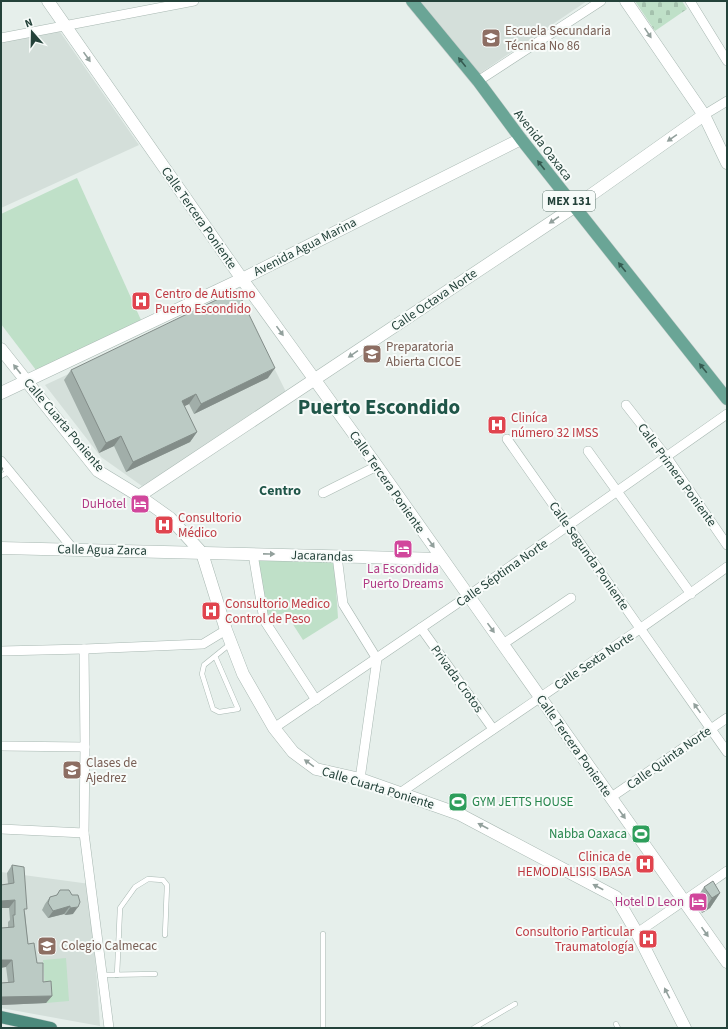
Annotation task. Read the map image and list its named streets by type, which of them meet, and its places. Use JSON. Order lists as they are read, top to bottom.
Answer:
{
  "streets": {
    "main road": ["Avenida Oaxaca", "MEX 131"],
    "street": [
      "Calle Tercera Poniente",
      "Avenida Agua Marina",
      "Calle Octava Norte",
      "Calle Cuarta Poniente",
      "Calle Primera Poniente",
      "Calle Agua Zarca",
      "Jacarandas",
      "Calle Segunda Poniente",
      "Calle Séptima Norte",
      "Calle Sexta Norte",
      "Privada Crotos",
      "Calle Quinta Norte"
    ]
  },
  "crossings": [
    ["Avenida Oaxaca", "Avenida Agua Marina"],
    ["Avenida Oaxaca", "Calle Octava Norte"],
    ["Calle Tercera Poniente", "Avenida Agua Marina"],
    ["Calle Tercera Poniente", "Calle Octava Norte"],
    ["Calle Tercera Poniente", "Jacarandas"],
    ["Calle Tercera Poniente", "Calle Séptima Norte"],
    ["Calle Tercera Poniente", "Calle Sexta Norte"],
    ["Calle Tercera Poniente", "Calle Quinta Norte"],
    ["Avenida Agua Marina", "Calle Cuarta Poniente"],
    ["Calle Octava Norte", "Calle Cuarta Poniente"],
    ["Calle Cuarta Poniente", "Calle Agua Zarca"],
    ["Calle Cuarta Poniente", "Jacarandas"],
    ["Calle Cuarta Poniente", "Calle Séptima Norte"],
    ["Calle Cuarta Poniente", "Calle Sexta Norte"],
    ["Calle Primera Poniente", "Calle Séptima Norte"],
    ["Calle Agua Zarca", "Jacarandas"],
    ["Calle Segunda Poniente", "Calle Séptima Norte"],
    ["Calle Segunda Poniente", "Calle Sexta Norte"],
    ["Calle Segunda Poniente", "Calle Quinta Norte"],
    ["Calle Séptima Norte", "Privada Crotos"],
    ["Calle Sexta Norte", "Privada Crotos"]
  ],
  "one_way": [
    "Avenida Oaxaca",
    "Calle Tercera Poniente",
    "Calle Octava Norte",
    "Calle Cuarta Poniente"
  ],
  "districts": ["Puerto Escondido", "Centro"],
  "places": {
    "school or university": [
      "Escuela Secundaria Técnica No 86",
      "Preparatoria Abierta CICOE",
      "Clases de Ajedrez",
      "Colegio Calmecac"
    ],
    "hospital": [
      "Centro de Autismo Puerto Escondido",
      "Cliníca número 32 IMSS",
      "Consultorio Médico",
      "Consultorio Medico Control de Peso",
      "Clinica de HEMODIALISIS IBASA",
      "Consultorio Particular Traumatología"
    ],
    "hotel": ["DuHotel", "La Escondida Puerto Dreams", "Hotel D Leon"],
    "sports": ["GYM JETTS HOUSE", "Nabba Oaxaca"]
  },
  "north": "top"
}
